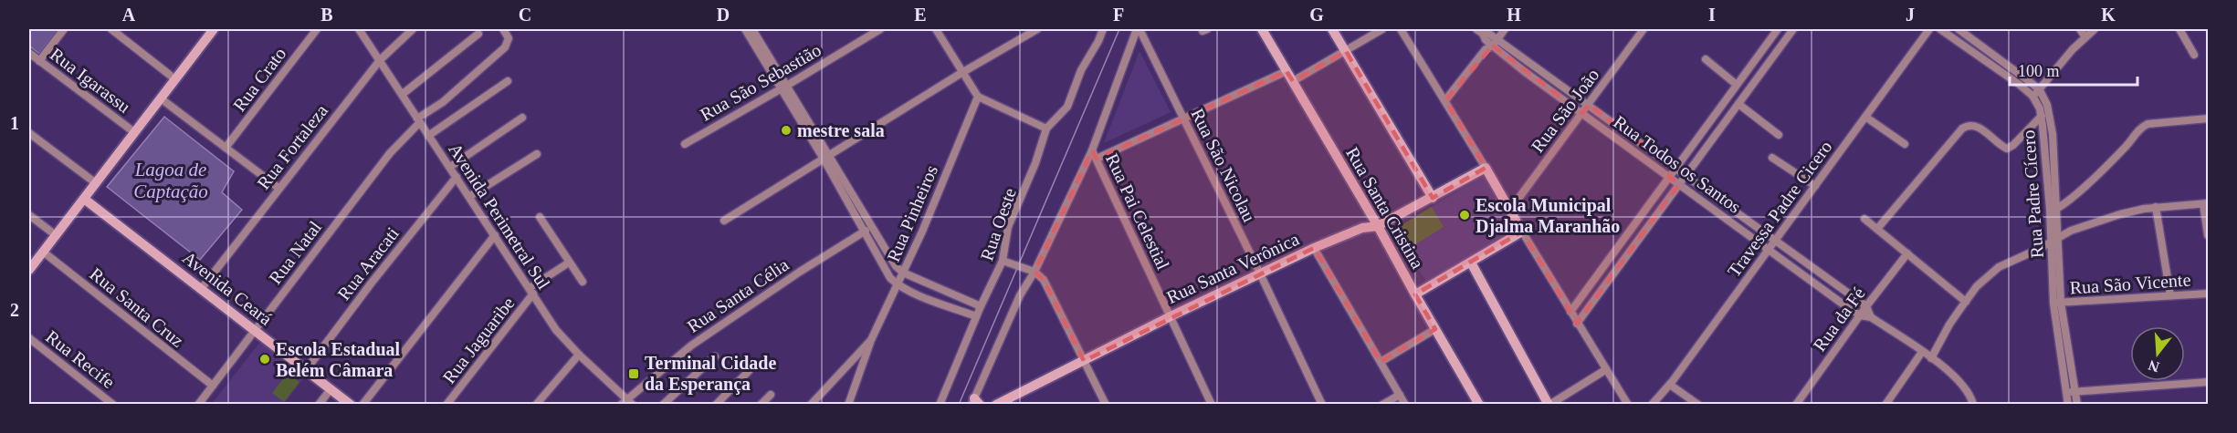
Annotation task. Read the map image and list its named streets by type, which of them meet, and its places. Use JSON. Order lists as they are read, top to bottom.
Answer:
{
  "streets": {
    "main road": ["Rua Santa Cristina", "Rua Santa Verônica", "Avenida Ceará"],
    "street": [
      "Rua Crato",
      "Rua Igarassu",
      "Rua São Sebastião",
      "Rua São João",
      "Rua Fortaleza",
      "Rua Todos os Santos",
      "Rua São Nicolau",
      "Rua Padre Cícero",
      "Travessa Padre Cicero",
      "Rua Pai Celestial",
      "Rua Pinheiros",
      "Avenida Perimetral Sul",
      "Rua Oeste",
      "Rua Natal",
      "Rua Aracati",
      "Rua São Vicente",
      "Rua Santa Célia",
      "Rua Santa Cruz",
      "Rua da Fé",
      "Rua Jaguaribe",
      "Rua Recife"
    ]
  },
  "crossings": [
    ["Rua São João", "Rua Todos os Santos"],
    ["Rua Fortaleza", "Avenida Perimetral Sul"],
    ["Rua Fortaleza", "Avenida Ceará"],
    ["Rua Todos os Santos", "Travessa Padre Cicero"],
    ["Rua Todos os Santos", "Rua da Fé"],
    ["Rua São Nicolau", "Rua Santa Verônica"],
    ["Rua Padre Cícero", "Rua São Vicente"],
    ["Rua Santa Cristina", "Rua Santa Verônica"],
    ["Rua Pai Celestial", "Rua Santa Verônica"],
    ["Avenida Perimetral Sul", "Rua Natal"],
    ["Avenida Perimetral Sul", "Rua Aracati"],
    ["Avenida Perimetral Sul", "Rua Santa Célia"],
    ["Avenida Perimetral Sul", "Rua Jaguaribe"],
    ["Rua Natal", "Avenida Ceará"],
    ["Rua Natal", "Rua Santa Cruz"],
    ["Rua Aracati", "Avenida Ceará"]
  ],
  "water": ["Lagoa de Captação"],
  "places": {
    "other": ["mestre sala", "Escola Municipal Djalma Maranhão", "Escola Estadual Belém Câmara"],
    "transit": ["Terminal Cidade da Esperança"]
  },
  "scale_bar": "100 m",
  "north": "bottom",
  "grid": {
    "columns": [
      "A",
      "B",
      "C",
      "D",
      "E",
      "F",
      "G",
      "H",
      "I",
      "J",
      "K"
    ],
    "rows": ["1", "2"]
  }
}
